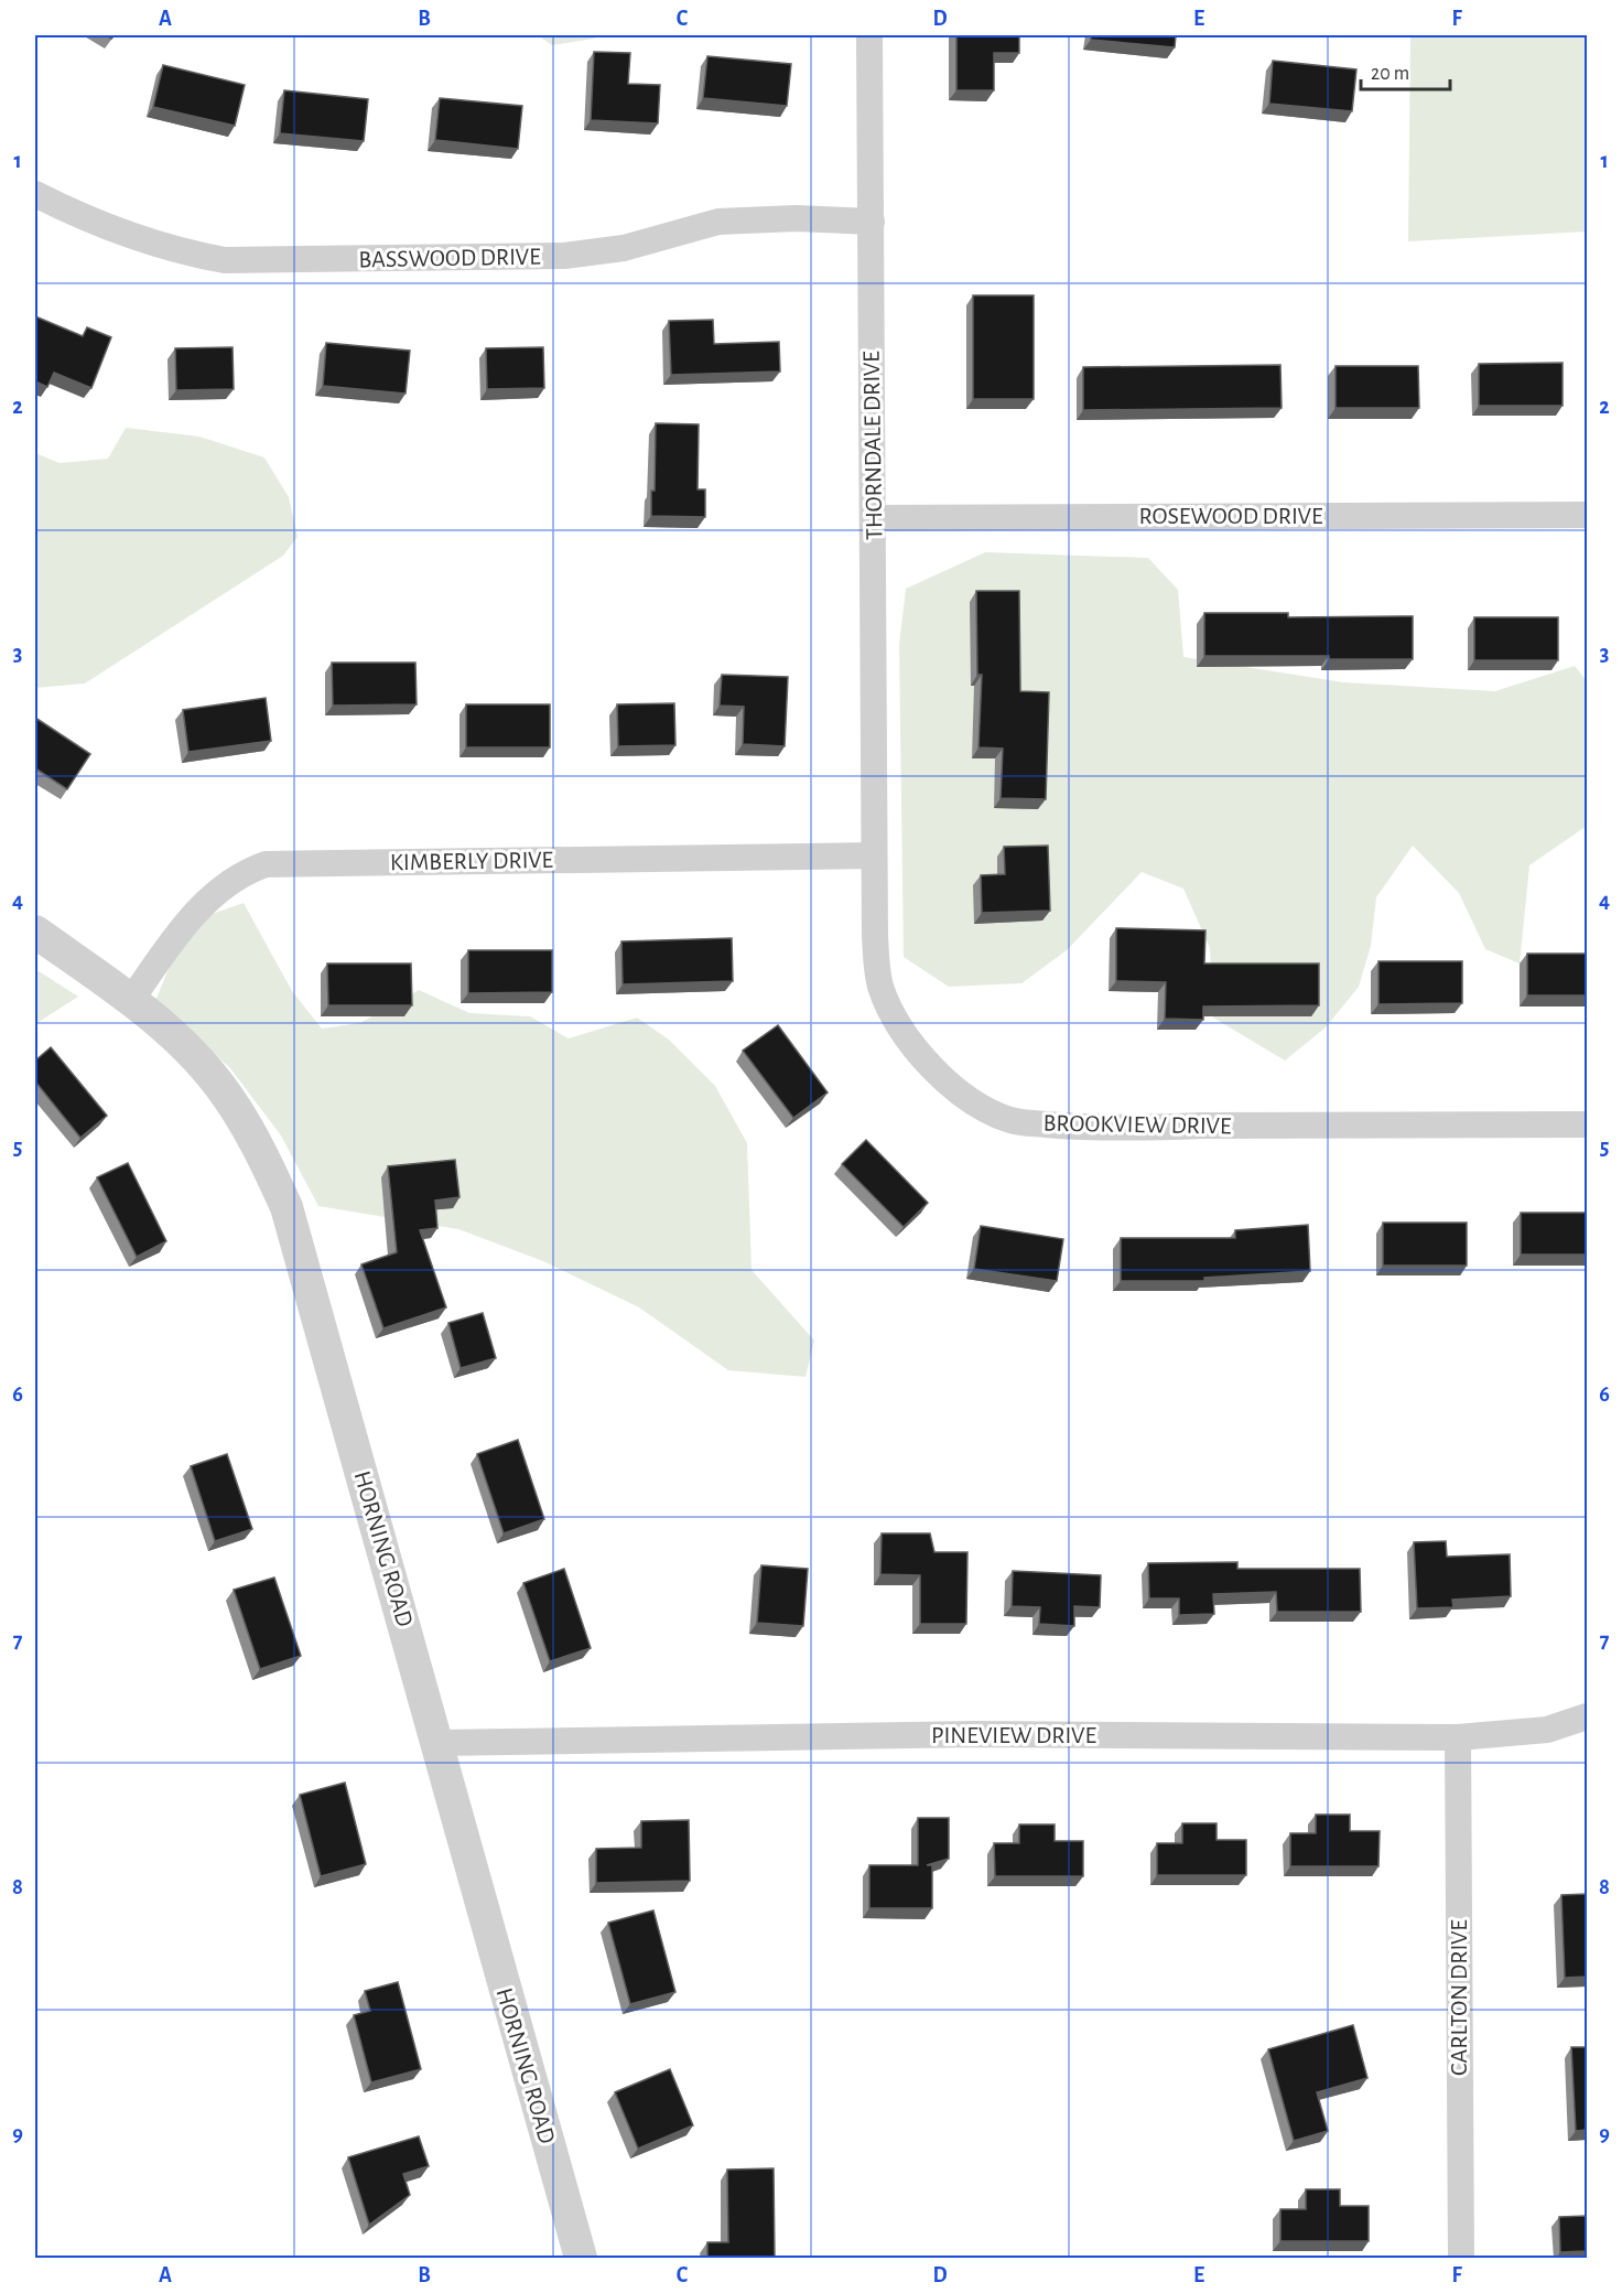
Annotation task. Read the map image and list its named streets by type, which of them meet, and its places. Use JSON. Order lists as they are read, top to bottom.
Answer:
{
  "streets": {
    "street": [
      "BASSWOOD DRIVE",
      "THORNDALE DRIVE",
      "ROSEWOOD DRIVE",
      "KIMBERLY DRIVE",
      "BROOKVIEW DRIVE",
      "HORNING ROAD",
      "PINEVIEW DRIVE",
      "CARLTON DRIVE"
    ]
  },
  "crossings": [
    ["BASSWOOD DRIVE", "THORNDALE DRIVE"],
    ["THORNDALE DRIVE", "ROSEWOOD DRIVE"],
    ["THORNDALE DRIVE", "KIMBERLY DRIVE"],
    ["THORNDALE DRIVE", "BROOKVIEW DRIVE"],
    ["KIMBERLY DRIVE", "BROOKVIEW DRIVE"],
    ["KIMBERLY DRIVE", "HORNING ROAD"],
    ["HORNING ROAD", "PINEVIEW DRIVE"],
    ["PINEVIEW DRIVE", "CARLTON DRIVE"]
  ],
  "scale_bar": "20 m",
  "grid": {
    "columns": [
      "A",
      "B",
      "C",
      "D",
      "E",
      "F"
    ],
    "rows": [
      "1",
      "2",
      "3",
      "4",
      "5",
      "6",
      "7",
      "8",
      "9"
    ]
  }
}
